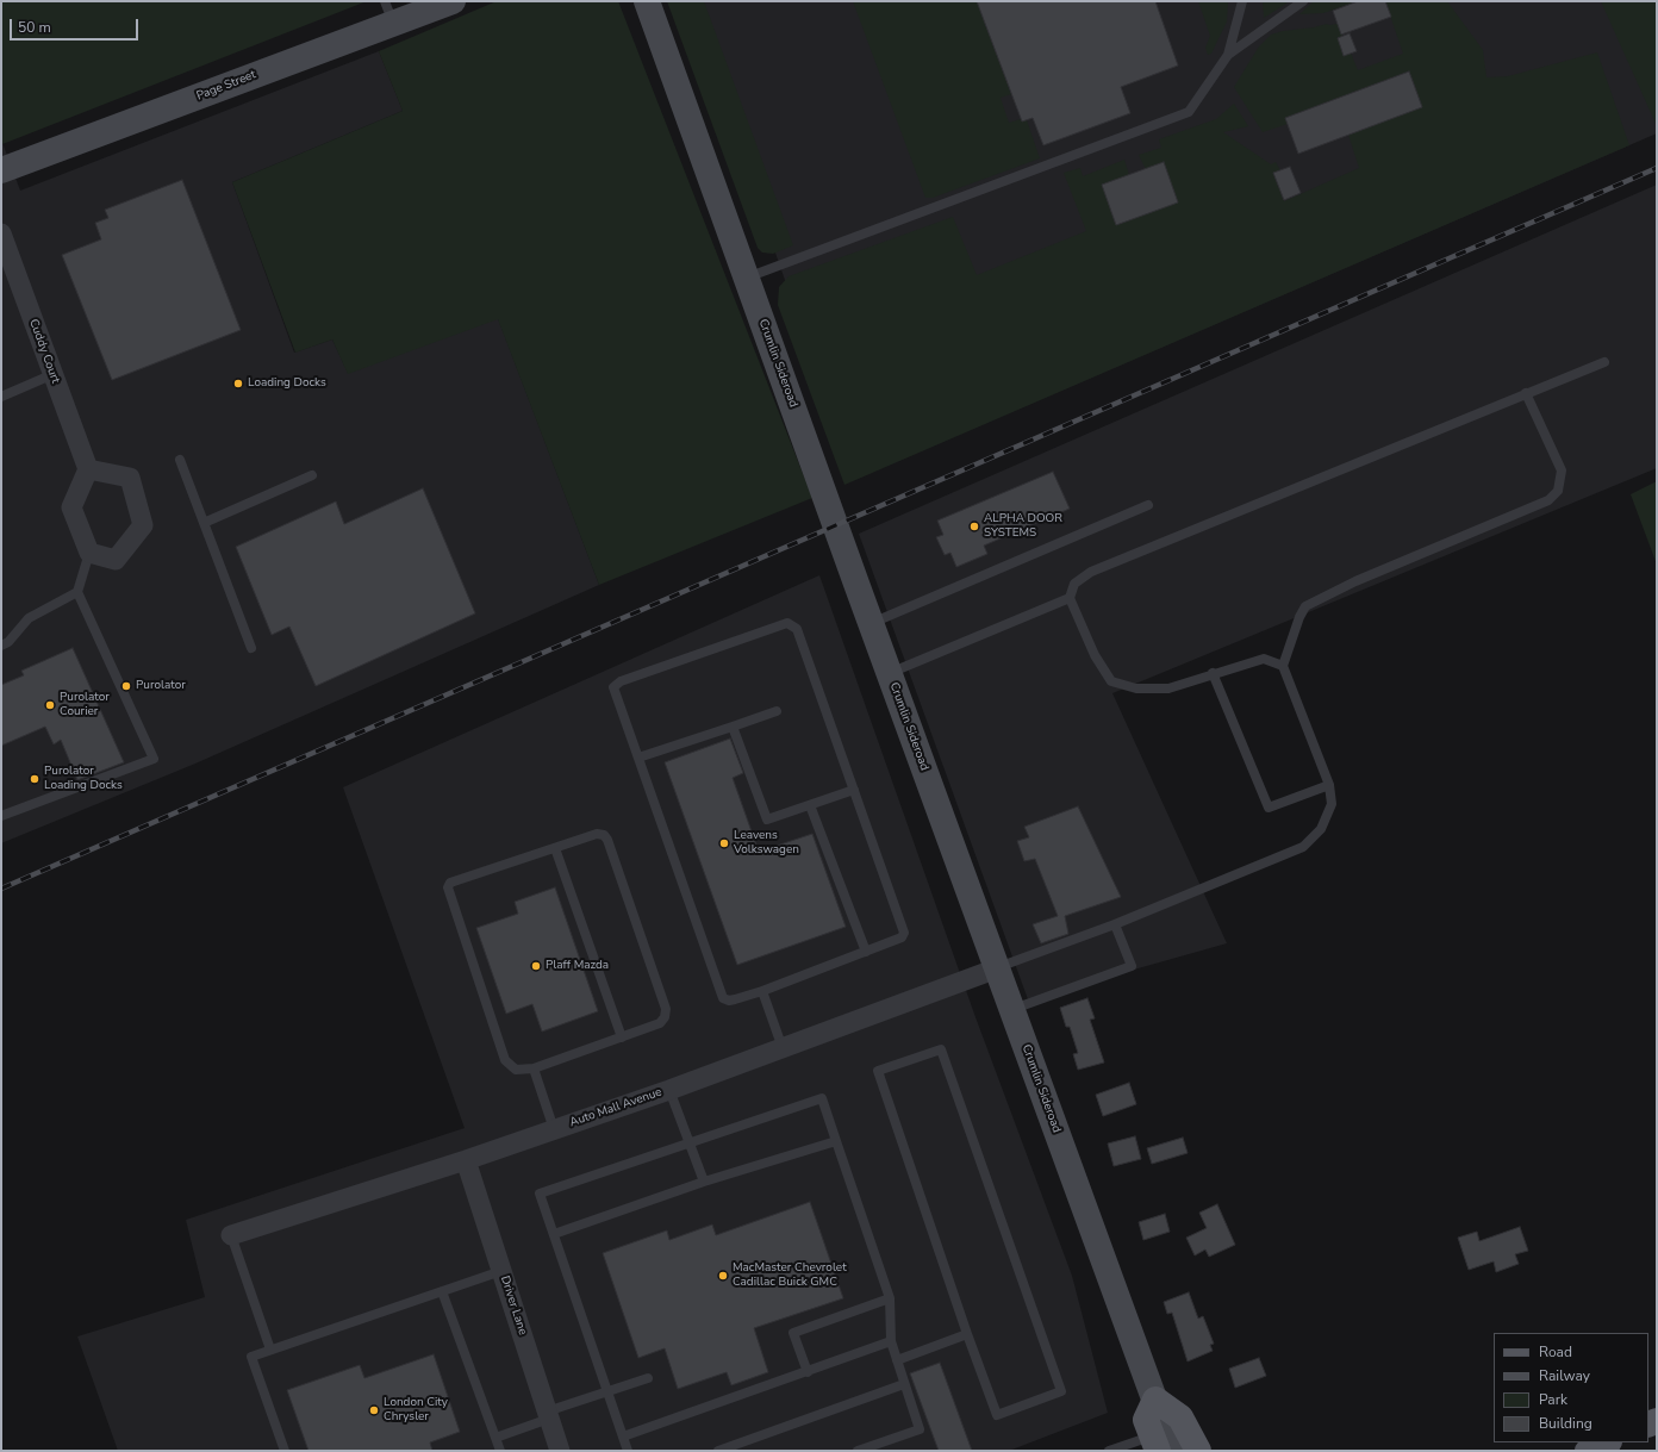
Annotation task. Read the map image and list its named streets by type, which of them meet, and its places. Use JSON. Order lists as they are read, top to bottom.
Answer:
{
  "streets": {
    "street": [
      "Page Street",
      "Cuddy Court",
      "Crumlin Sideroad",
      "Auto Mall Avenue",
      "Driver Lane"
    ]
  },
  "crossings": [
    ["Crumlin Sideroad", "Auto Mall Avenue"],
    ["Auto Mall Avenue", "Driver Lane"]
  ],
  "places": [
    "Loading Docks",
    "ALPHA DOOR SYSTEMS",
    "Purolator",
    "Purolator Courier",
    "Purolator Loading Docks",
    "Leavens Volkswagen",
    "Plaff Mazda",
    "MacMaster Chevrolet Cadillac Buick GMC",
    "London City Chrysler"
  ],
  "legend": [
    "Road",
    "Railway",
    "Park",
    "Building"
  ],
  "scale_bar": "50 m"
}
